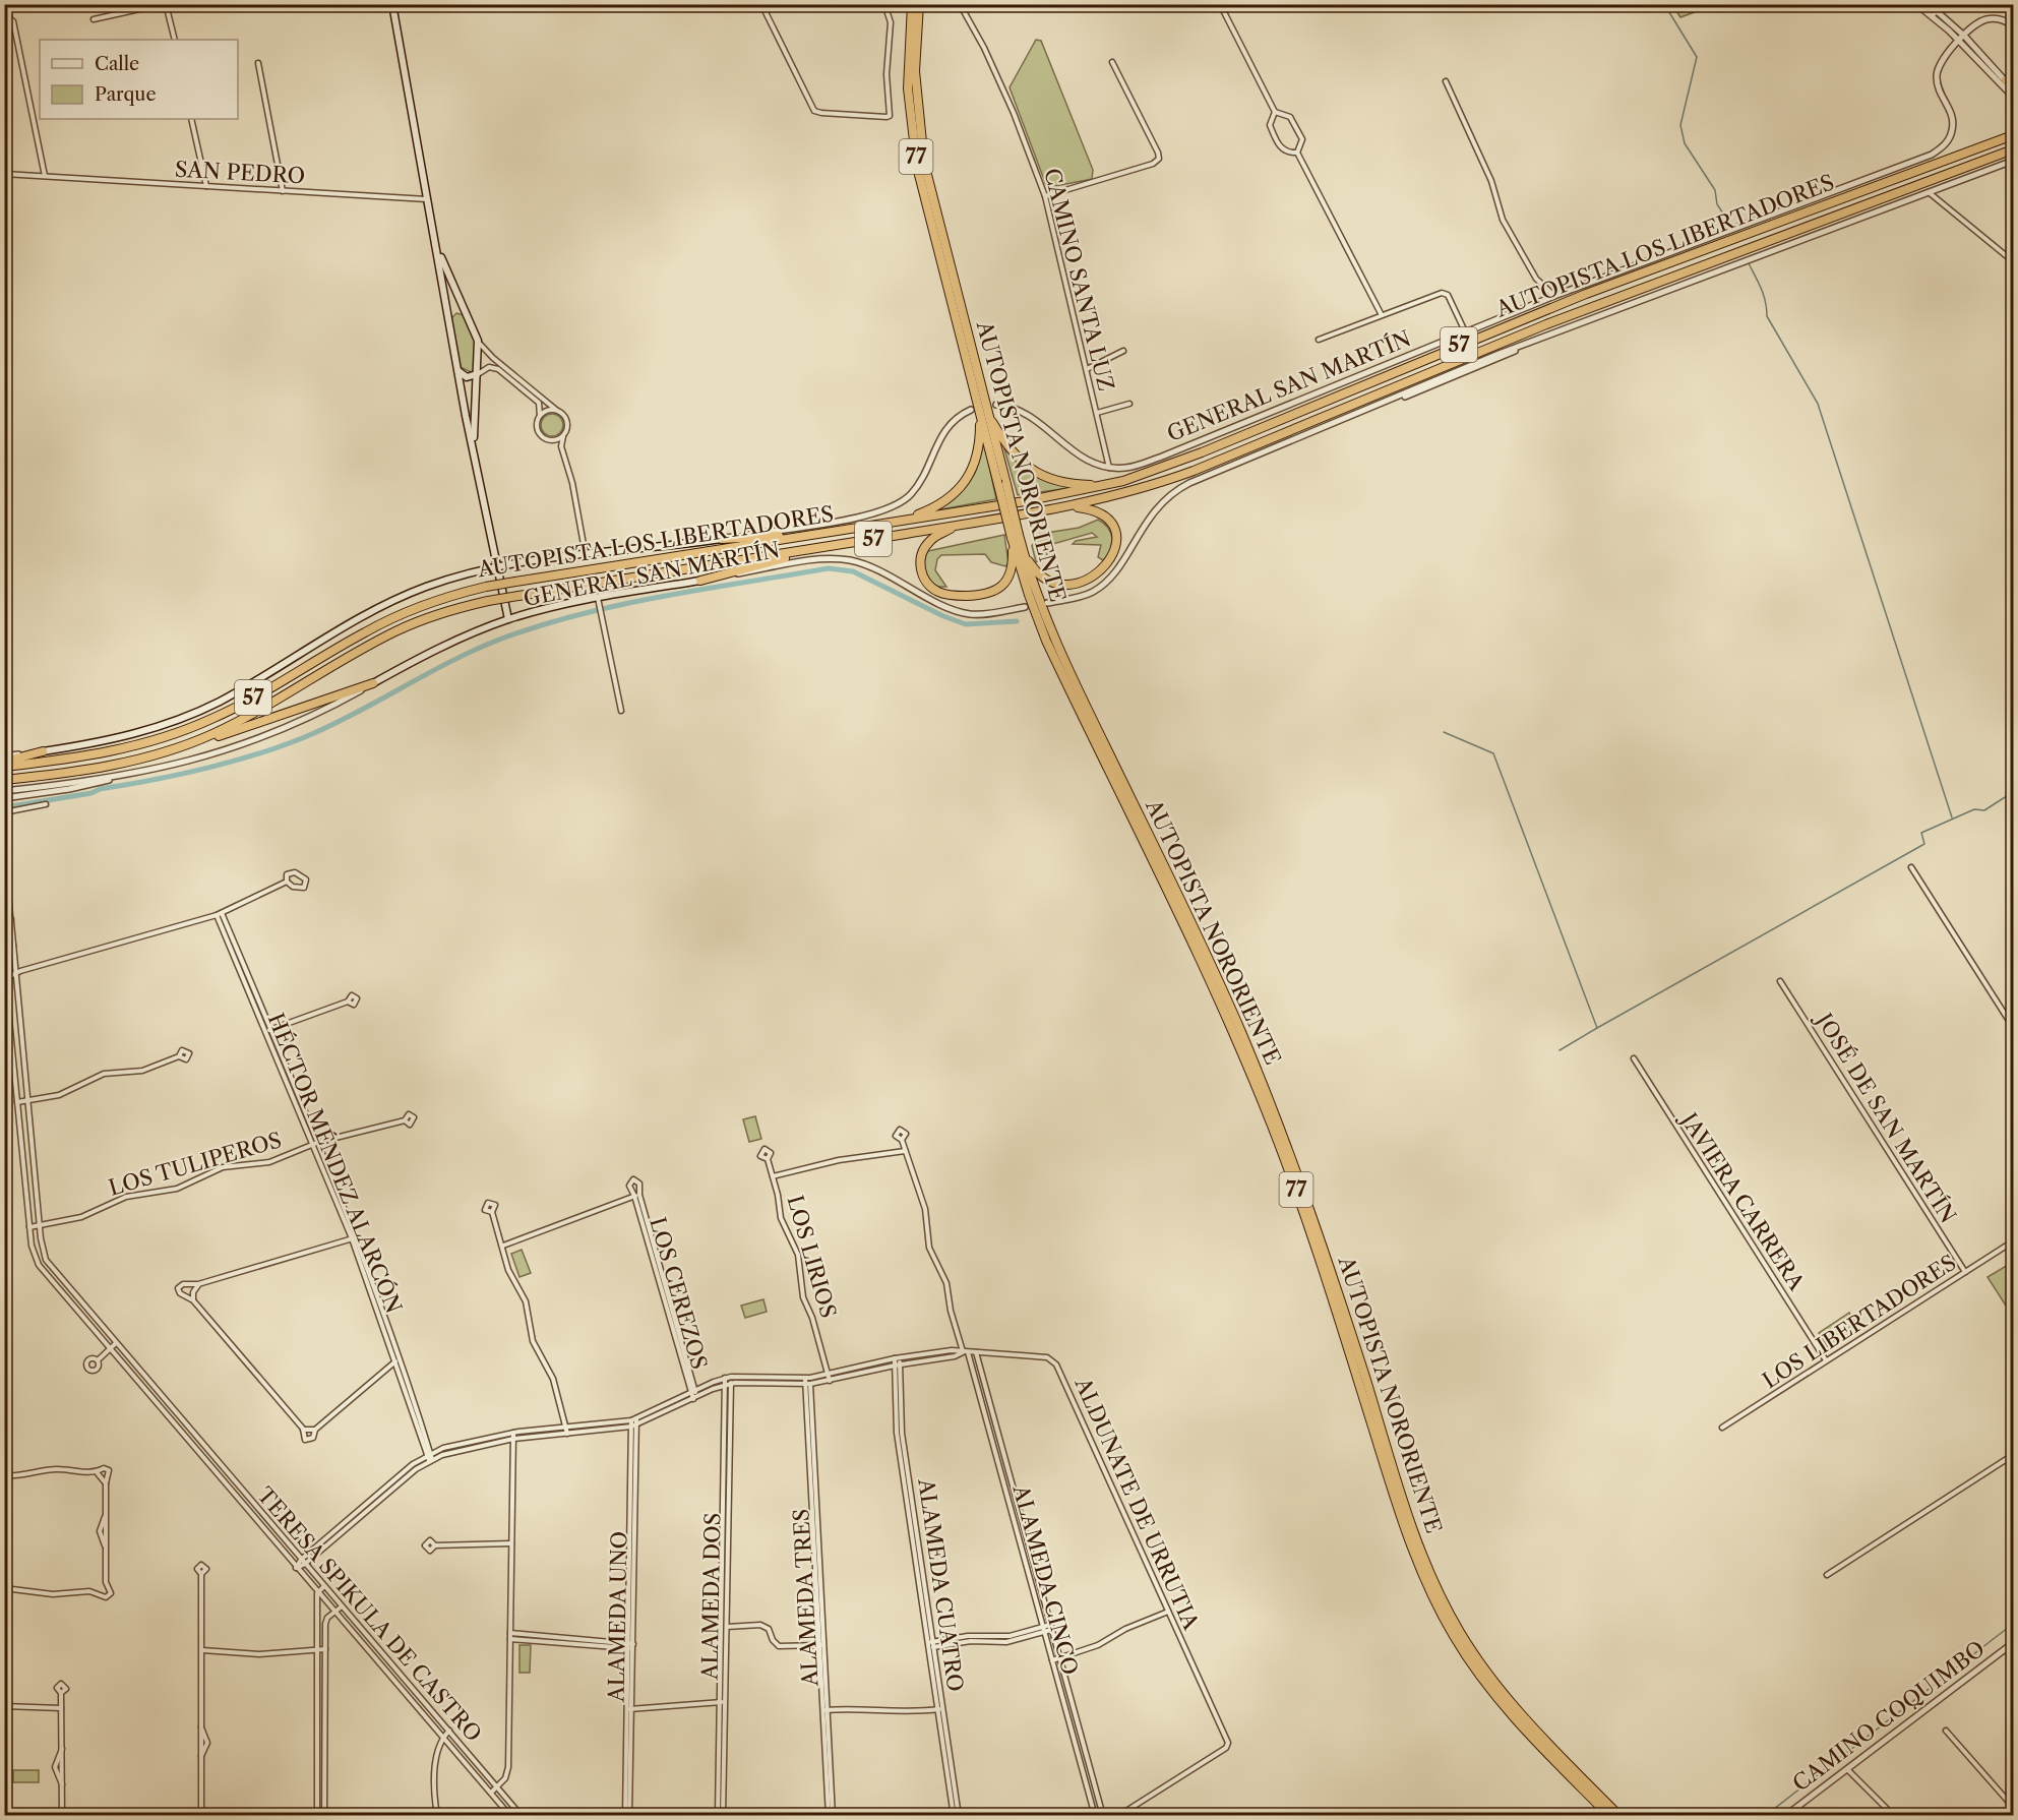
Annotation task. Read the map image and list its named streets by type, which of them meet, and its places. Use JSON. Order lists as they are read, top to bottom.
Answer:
{
  "streets": {
    "highway": [
      "77",
      "AUTOPISTA LOS LIBERTADORES",
      "57",
      "AUTOPISTA NORORIENTE"
    ],
    "main road": ["GENERAL SAN MARTÍN"],
    "street": [
      "SAN PEDRO",
      "CAMINO SANTA LUZ",
      "JOSÉ DE SAN MARTÍN",
      "HÉCTOR MÉNDEZ ALARCÓN",
      "LOS TULIPEROS",
      "JAVIERA CARRERA",
      "LOS LIRIOS",
      "LOS CEREZOS",
      "LOS LIBERTADORES",
      "ALDUNATE DE URRUTIA",
      "ALAMEDA CINCO",
      "ALAMEDA CUATRO",
      "ALAMEDA DOS",
      "ALAMEDA TRES",
      "TERESA SPIKULA DE CASTRO",
      "ALAMEDA UNO",
      "CAMINO COQUIMBO"
    ]
  },
  "crossings": [
    ["CAMINO SANTA LUZ", "GENERAL SAN MARTÍN"],
    ["GENERAL SAN MARTÍN", "AUTOPISTA NORORIENTE"],
    ["JOSÉ DE SAN MARTÍN", "LOS LIBERTADORES"],
    ["HÉCTOR MÉNDEZ ALARCÓN", "LOS TULIPEROS"],
    ["HÉCTOR MÉNDEZ ALARCÓN", "ALDUNATE DE URRUTIA"],
    ["LOS TULIPEROS", "TERESA SPIKULA DE CASTRO"],
    ["JAVIERA CARRERA", "LOS LIBERTADORES"],
    ["LOS LIRIOS", "ALDUNATE DE URRUTIA"],
    ["LOS CEREZOS", "ALDUNATE DE URRUTIA"],
    ["ALDUNATE DE URRUTIA", "ALAMEDA CINCO"],
    ["ALDUNATE DE URRUTIA", "ALAMEDA CUATRO"],
    ["ALDUNATE DE URRUTIA", "ALAMEDA DOS"],
    ["ALDUNATE DE URRUTIA", "ALAMEDA TRES"],
    ["ALDUNATE DE URRUTIA", "TERESA SPIKULA DE CASTRO"],
    ["ALDUNATE DE URRUTIA", "ALAMEDA UNO"]
  ],
  "legend": ["Calle", "Parque"]
}
